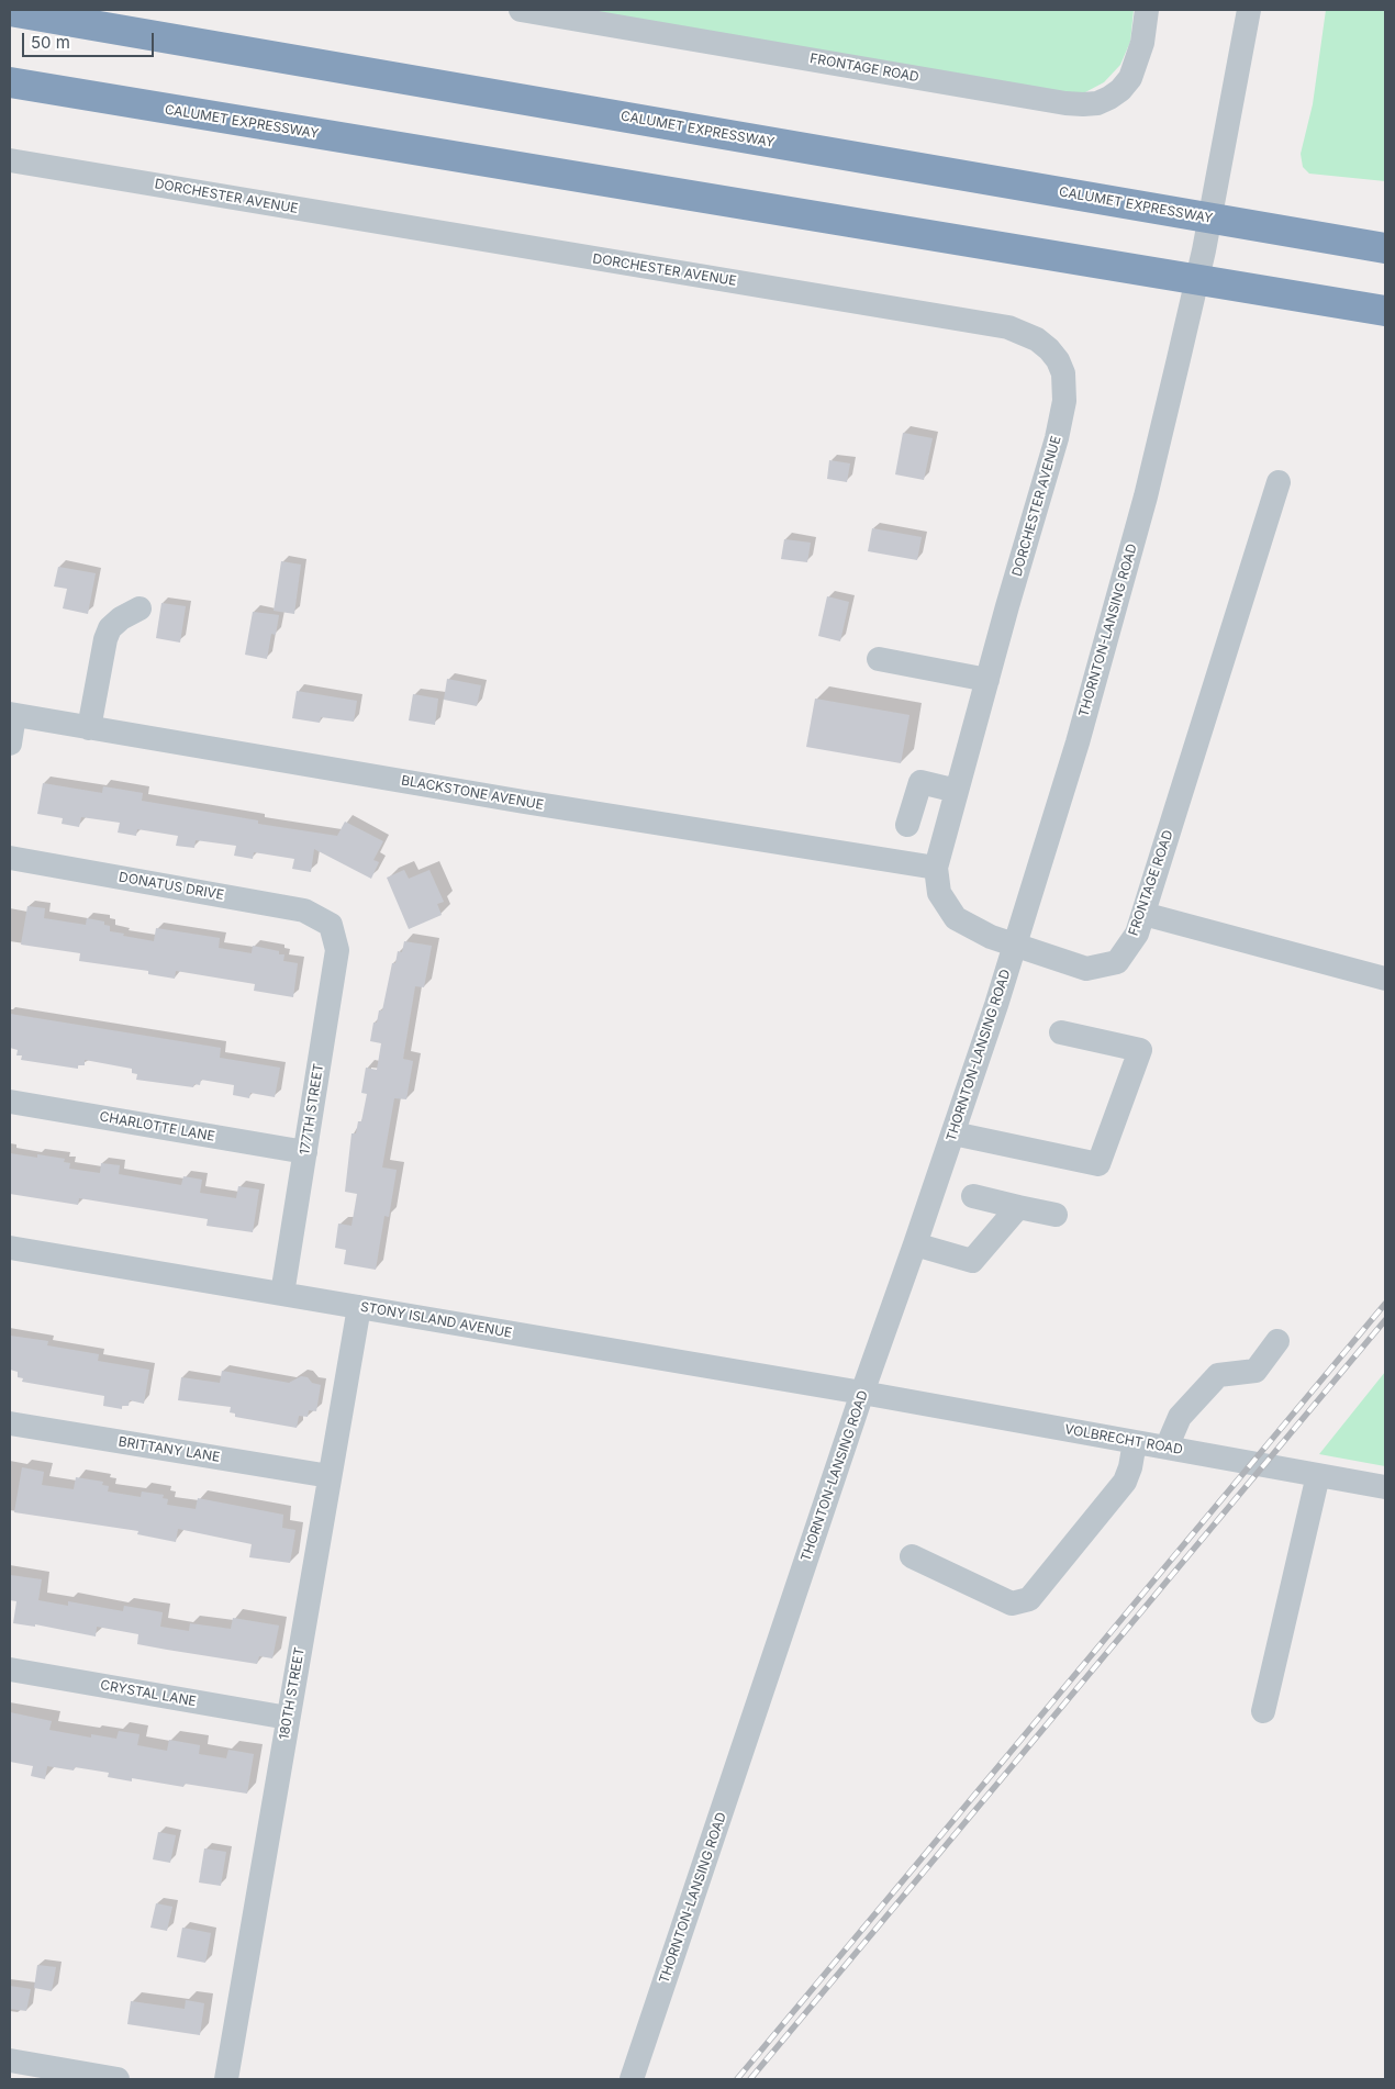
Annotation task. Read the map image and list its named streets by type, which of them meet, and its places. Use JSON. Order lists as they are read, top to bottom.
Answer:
{
  "streets": {
    "highway": ["CALUMET EXPRESSWAY"],
    "street": [
      "FRONTAGE ROAD",
      "DORCHESTER AVENUE",
      "THORNTON-LANSING ROAD",
      "BLACKSTONE AVENUE",
      "DONATUS DRIVE",
      "177TH STREET",
      "CHARLOTTE LANE",
      "STONY ISLAND AVENUE",
      "VOLBRECHT ROAD",
      "BRITTANY LANE",
      "CRYSTAL LANE",
      "180TH STREET"
    ]
  },
  "crossings": [
    ["FRONTAGE ROAD", "DORCHESTER AVENUE"],
    ["FRONTAGE ROAD", "THORNTON-LANSING ROAD"],
    ["FRONTAGE ROAD", "BLACKSTONE AVENUE"],
    ["THORNTON-LANSING ROAD", "STONY ISLAND AVENUE"],
    ["THORNTON-LANSING ROAD", "VOLBRECHT ROAD"],
    ["DONATUS DRIVE", "177TH STREET"],
    ["177TH STREET", "CHARLOTTE LANE"],
    ["177TH STREET", "STONY ISLAND AVENUE"],
    ["STONY ISLAND AVENUE", "VOLBRECHT ROAD"],
    ["STONY ISLAND AVENUE", "180TH STREET"],
    ["BRITTANY LANE", "180TH STREET"],
    ["CRYSTAL LANE", "180TH STREET"]
  ],
  "scale_bar": "50 m"
}
